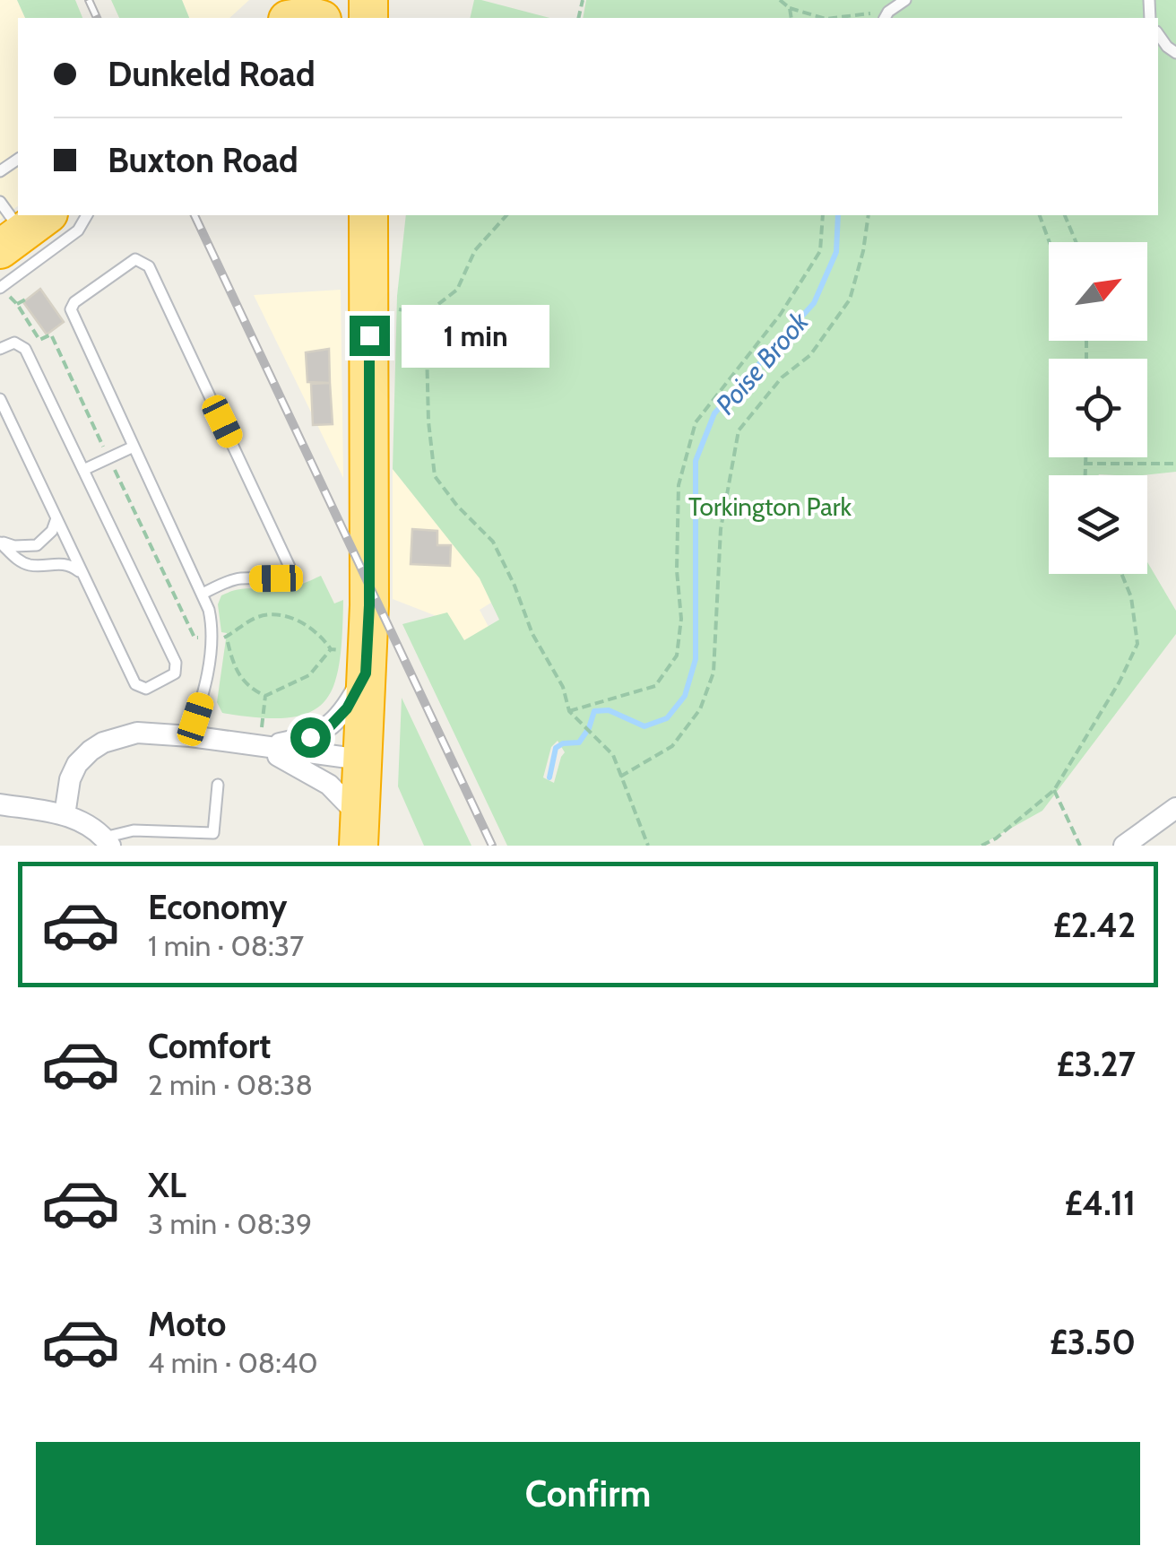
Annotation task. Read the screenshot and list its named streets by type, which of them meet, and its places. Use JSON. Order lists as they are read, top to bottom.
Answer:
{
  "water": ["Poise Brook"],
  "parks": ["Torkington Park"],
  "north": "top right",
  "page": {
    "banner": ["Dunkeld Road", "Buxton Road"],
    "bubble": "1 min",
    "list": [
      {
        "name": "Economy",
        "note": "1 min · 08:37",
        "value": "£2.42"
      },
      {
        "name": "Comfort",
        "note": "2 min · 08:38",
        "value": "£3.27"
      },
      {
        "name": "XL",
        "note": "3 min · 08:39",
        "value": "£4.11"
      },
      {
        "name": "Moto",
        "note": "4 min · 08:40",
        "value": "£3.50"
      }
    ],
    "buttons": "Confirm"
  }
}
